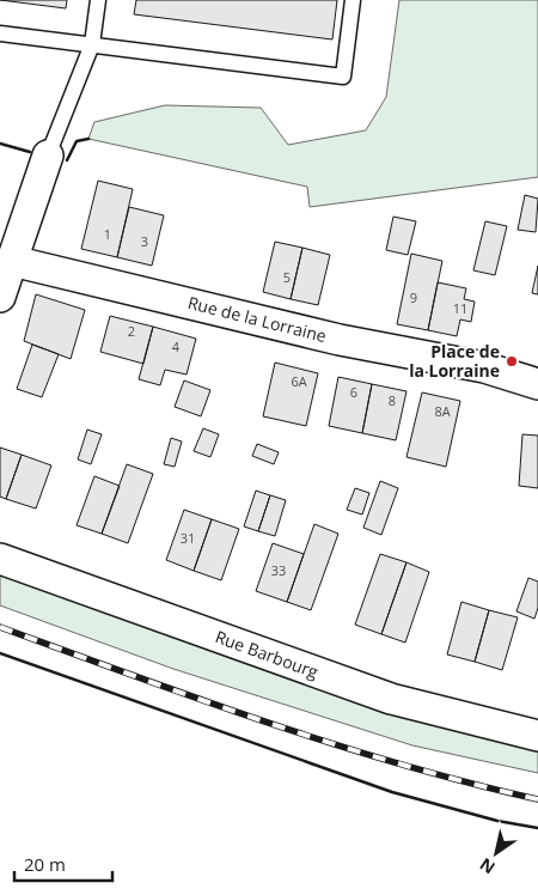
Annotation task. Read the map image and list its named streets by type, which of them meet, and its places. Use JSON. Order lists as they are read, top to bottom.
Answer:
{
  "streets": {
    "street": ["Rue de la Lorraine", "Rue Barbourg"]
  },
  "places": ["Place de la Lorraine"],
  "house_numbers": [
    "1",
    "3",
    "5",
    "9",
    "11",
    "2",
    "4",
    "6A",
    "6",
    "8",
    "8A",
    "31",
    "33"
  ],
  "scale_bar": "20 m",
  "north": "bottom left"
}
